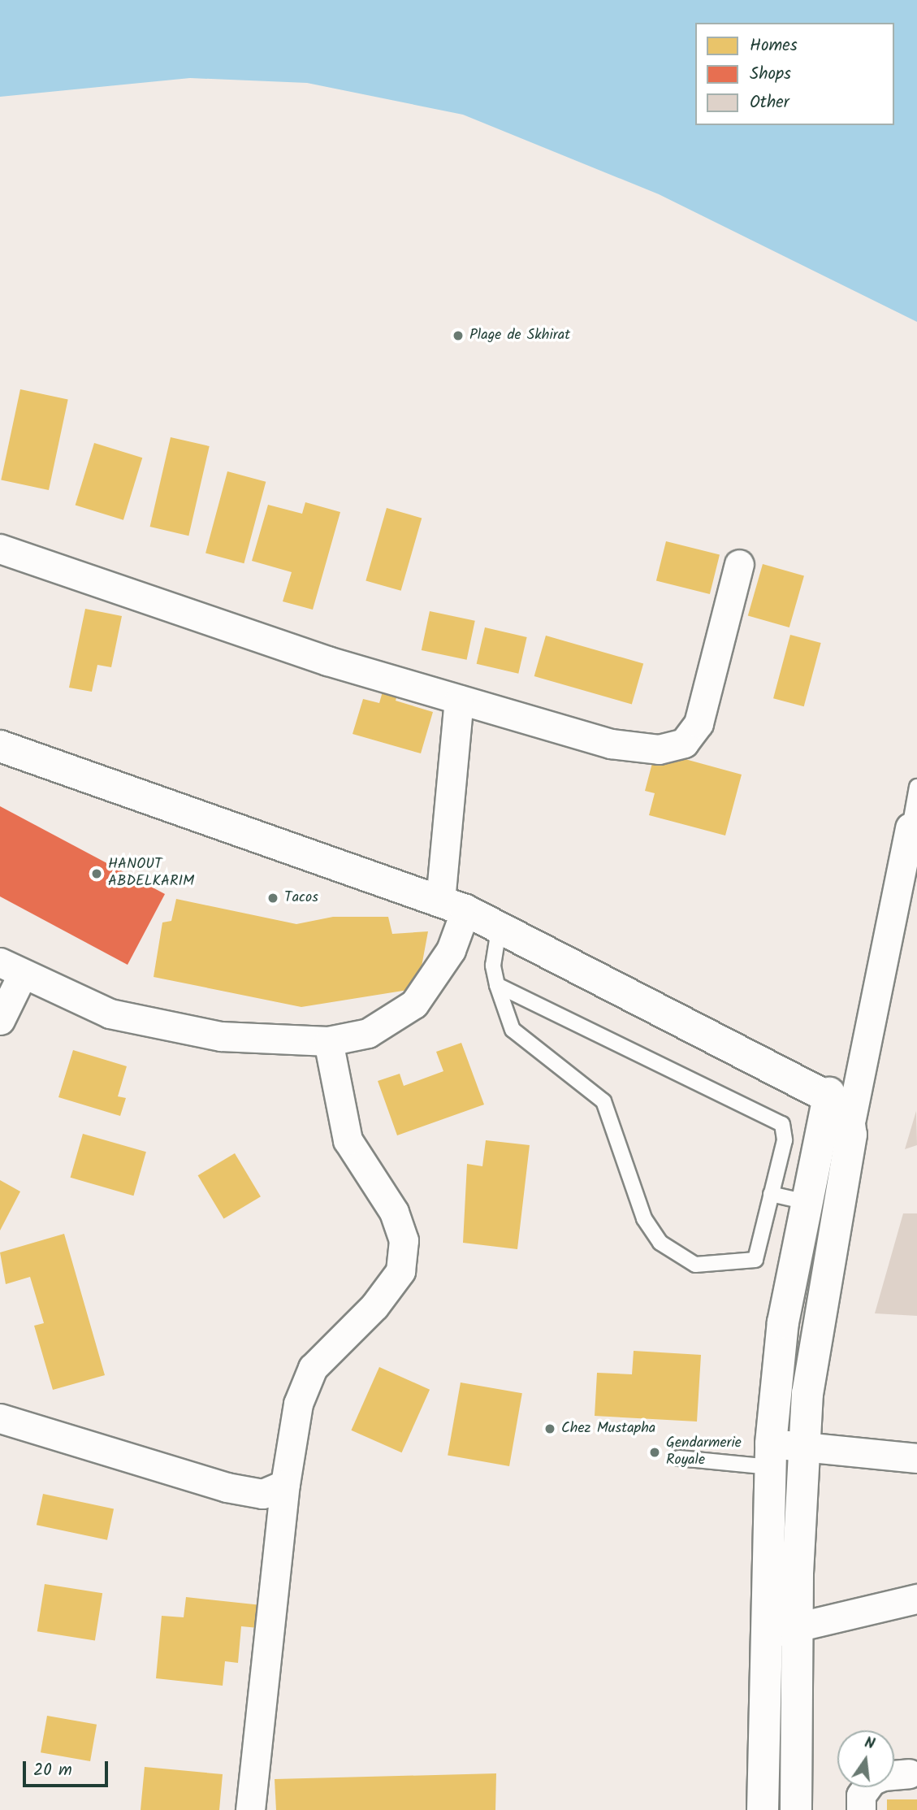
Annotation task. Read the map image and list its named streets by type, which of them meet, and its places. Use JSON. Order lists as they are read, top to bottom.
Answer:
{
  "places": [
    "Plage de Skhirat",
    "HANOUT ABDELKARIM",
    "Tacos",
    "Chez Mustapha",
    "Gendarmerie Royale"
  ],
  "legend": ["Homes", "Shops", "Other"],
  "scale_bar": "20 m",
  "north": "top"
}
